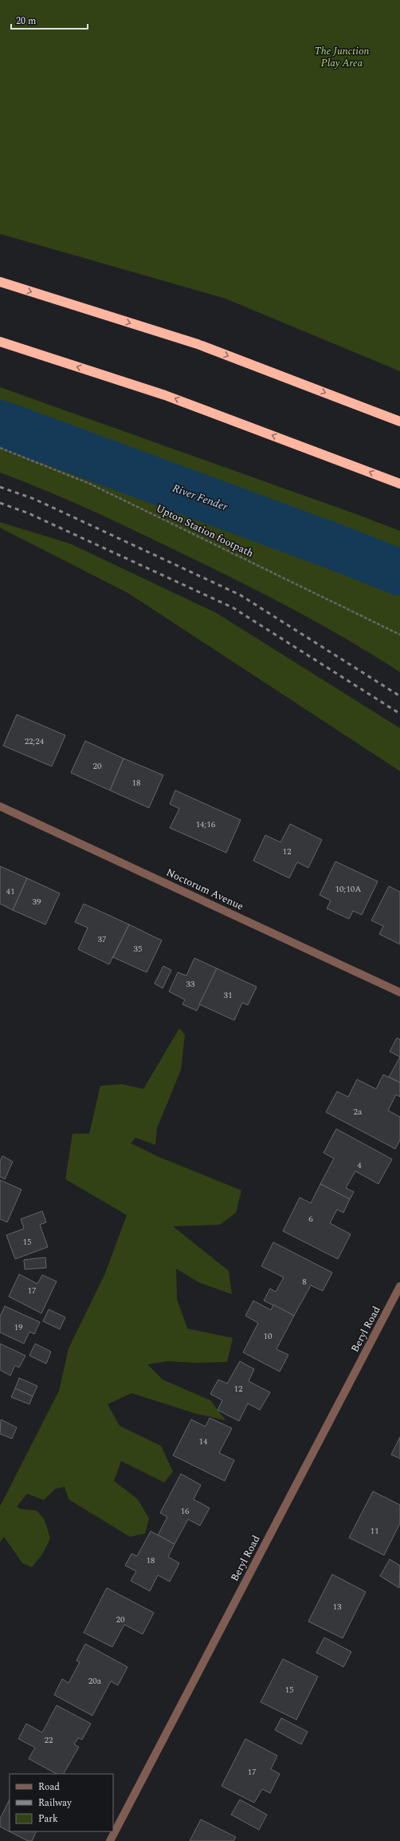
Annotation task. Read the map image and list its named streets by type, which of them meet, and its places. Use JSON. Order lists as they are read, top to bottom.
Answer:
{
  "streets": {
    "street": ["Noctorum Avenue", "Beryl Road"],
    "path": ["Upton Station footpath"]
  },
  "water": ["River Fender"],
  "parks": ["The Junction Play Area"],
  "house_numbers": [
    "22;24",
    "20",
    "18",
    "14;16",
    "12",
    "10;10A",
    "41",
    "39",
    "37",
    "35",
    "33",
    "31",
    "2a",
    "4",
    "6",
    "15",
    "8",
    "17",
    "19",
    "10",
    "12",
    "14",
    "16",
    "11",
    "18",
    "13",
    "20",
    "20a",
    "15",
    "22",
    "17"
  ],
  "legend": ["Road", "Railway", "Park"],
  "scale_bar": "20 m"
}
